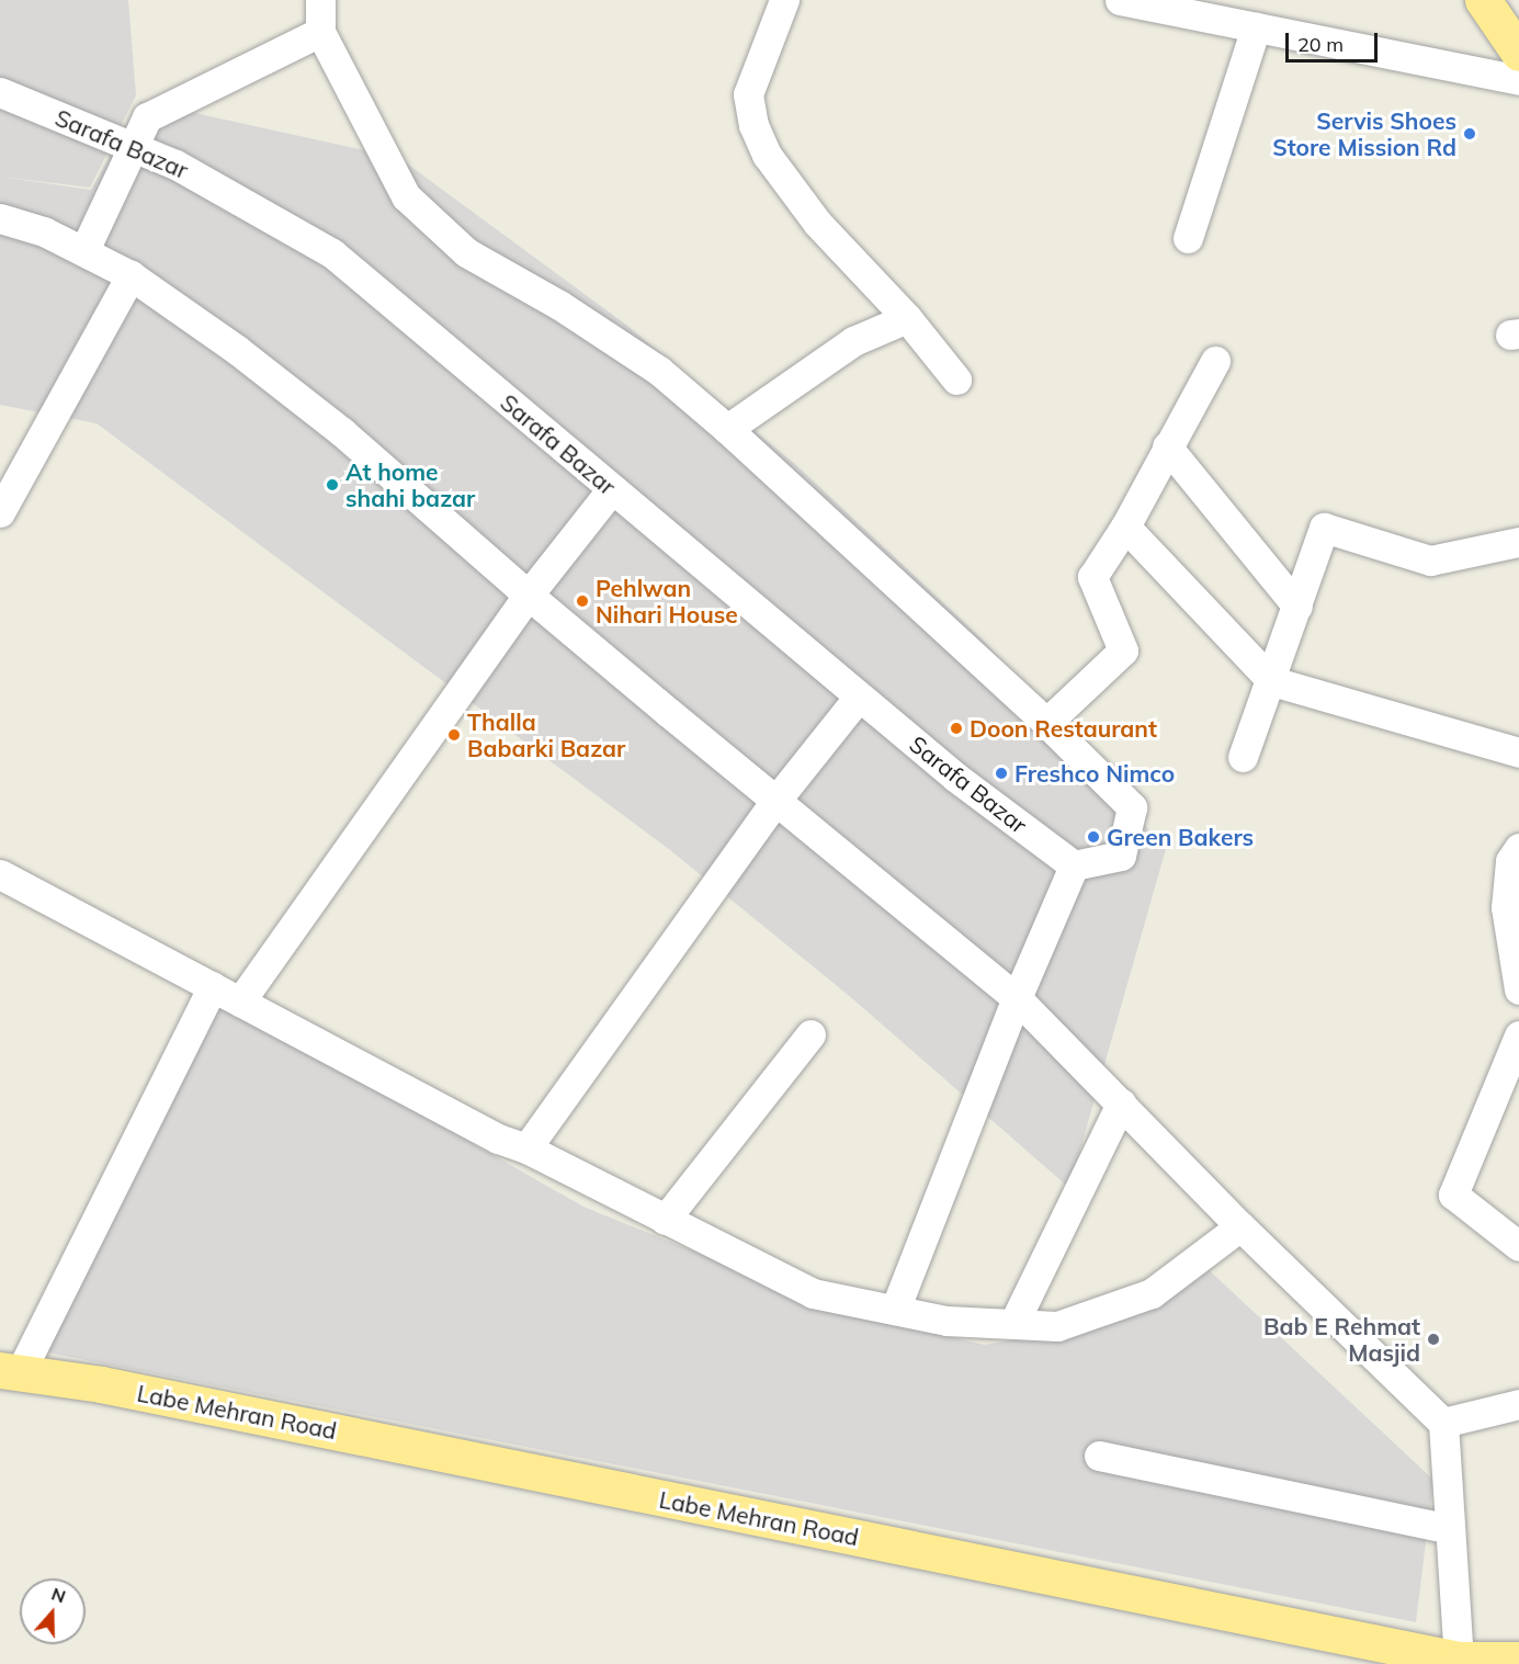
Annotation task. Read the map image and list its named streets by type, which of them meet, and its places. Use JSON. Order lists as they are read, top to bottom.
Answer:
{
  "streets": {
    "main road": ["Labe Mehran Road"],
    "street": ["Sarafa Bazar"]
  },
  "places": [
    "Servis Shoes Store Mission Rd",
    "At home shahi bazar",
    "Pehlwan Nihari House",
    "Doon Restaurant",
    "Thalla Babarki Bazar",
    "Freshco Nimco",
    "Green Bakers",
    "Bab E Rehmat Masjid"
  ],
  "scale_bar": "20 m",
  "north": "top"
}
